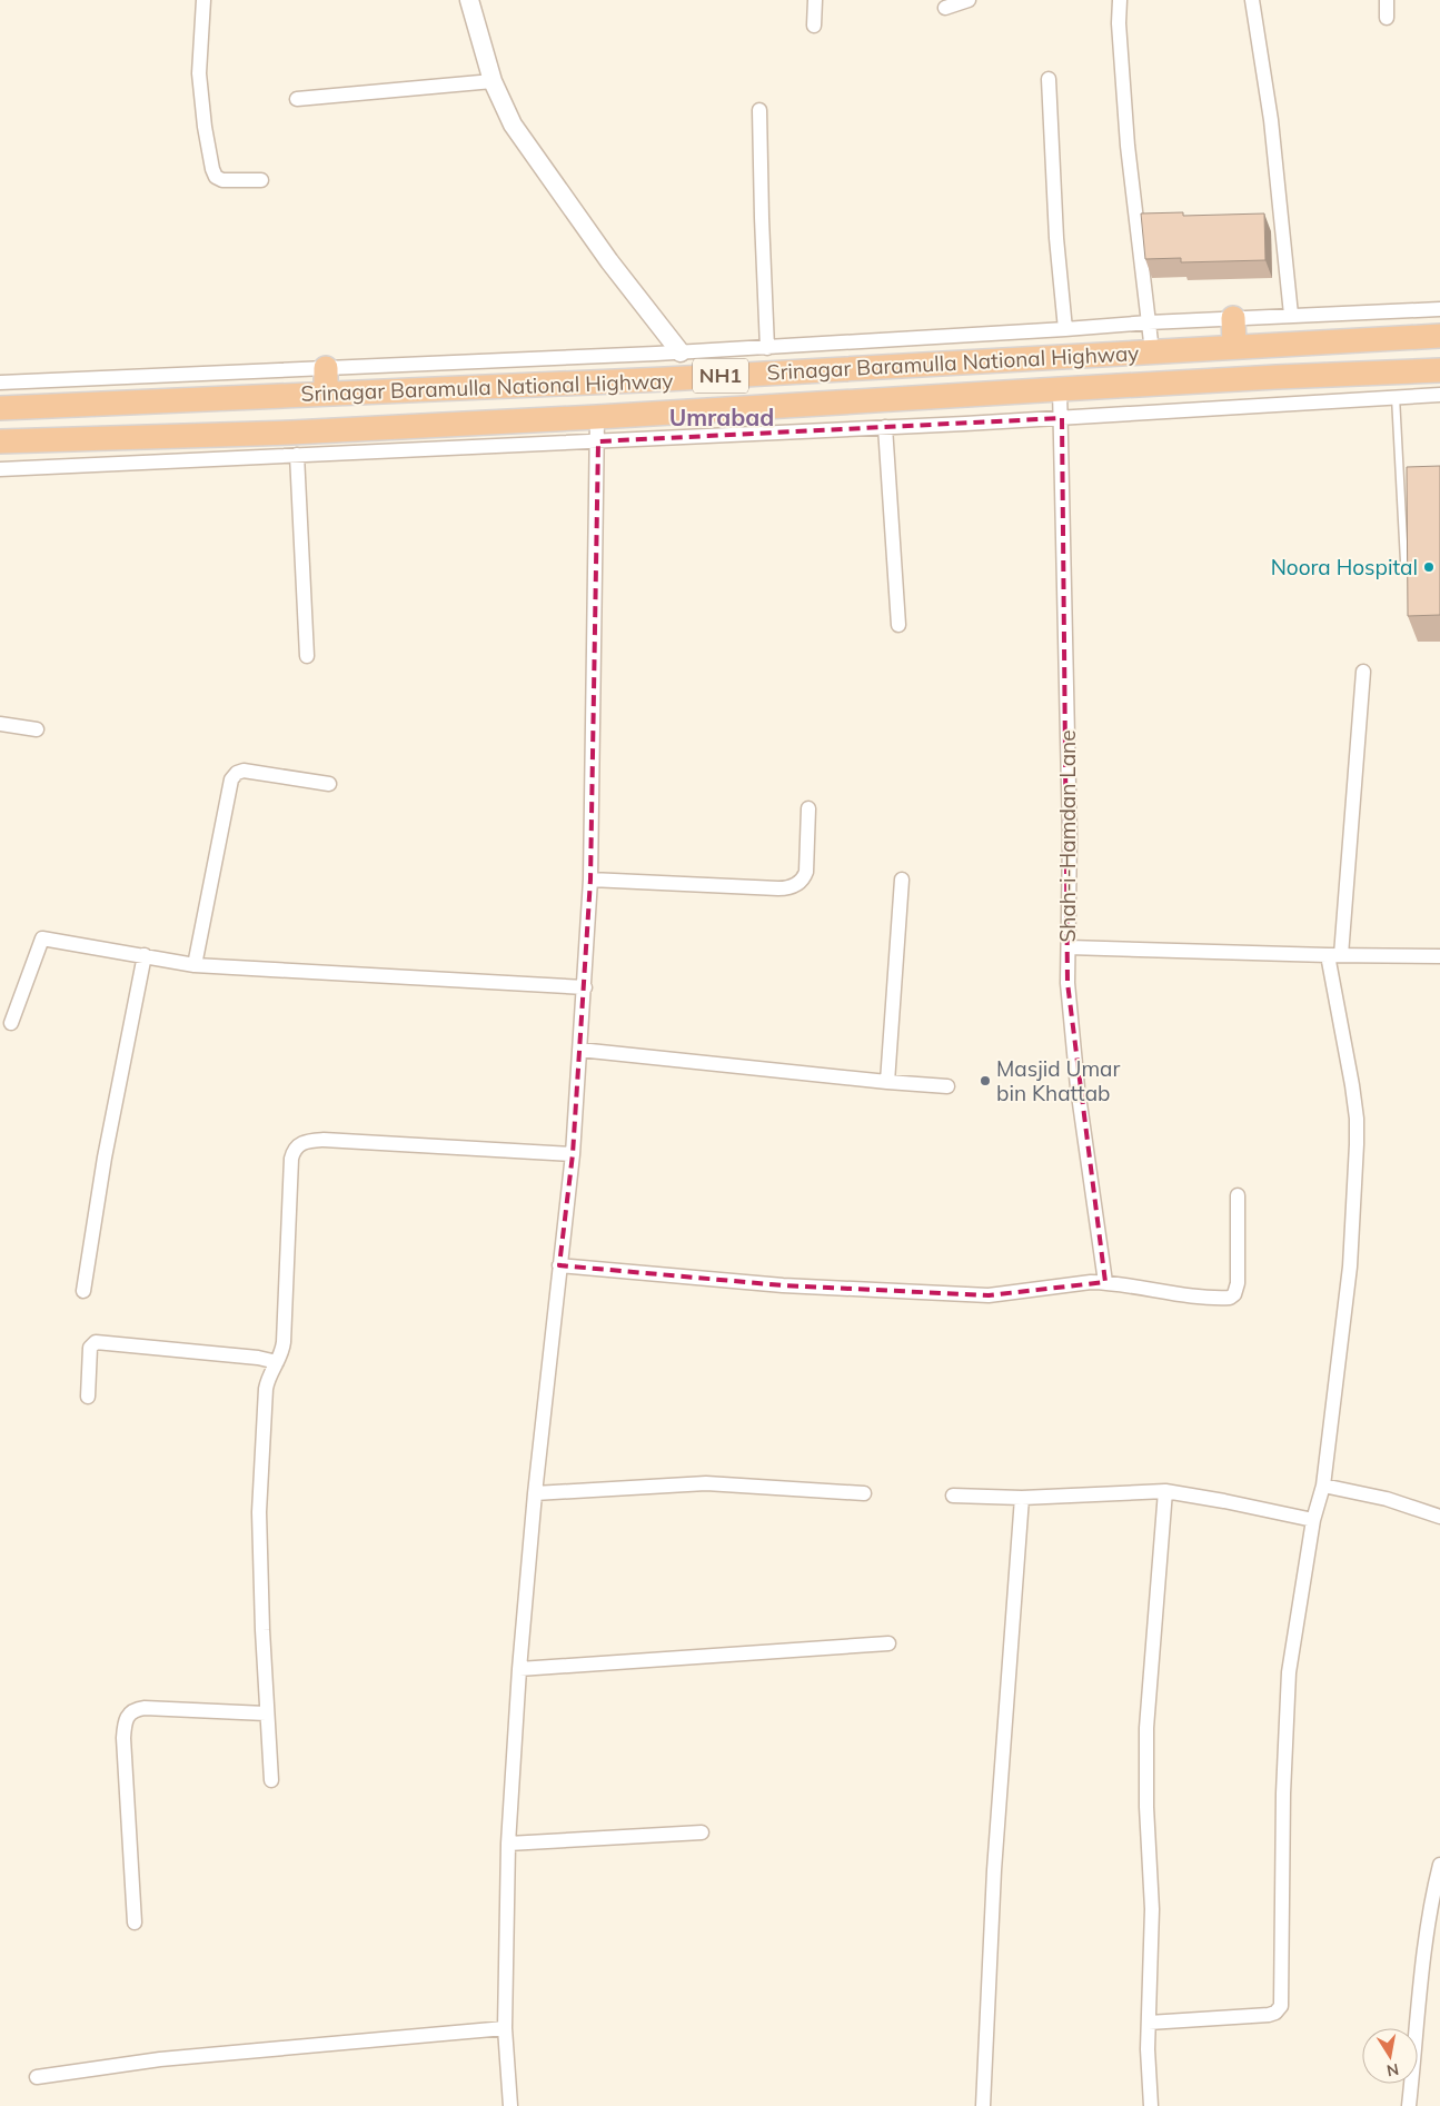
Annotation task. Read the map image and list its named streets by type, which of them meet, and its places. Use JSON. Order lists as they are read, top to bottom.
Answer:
{
  "streets": {
    "highway": ["Srinagar Baramulla National Highway", "NH1"],
    "street": ["Shah-i-Hamdan Lane"]
  },
  "crossings": [
    ["NH1", "Shah-i-Hamdan Lane"]
  ],
  "districts": ["Umrabad"],
  "places": ["Noora Hospital", "Masjid Umar bin Khattab"],
  "north": "bottom"
}
